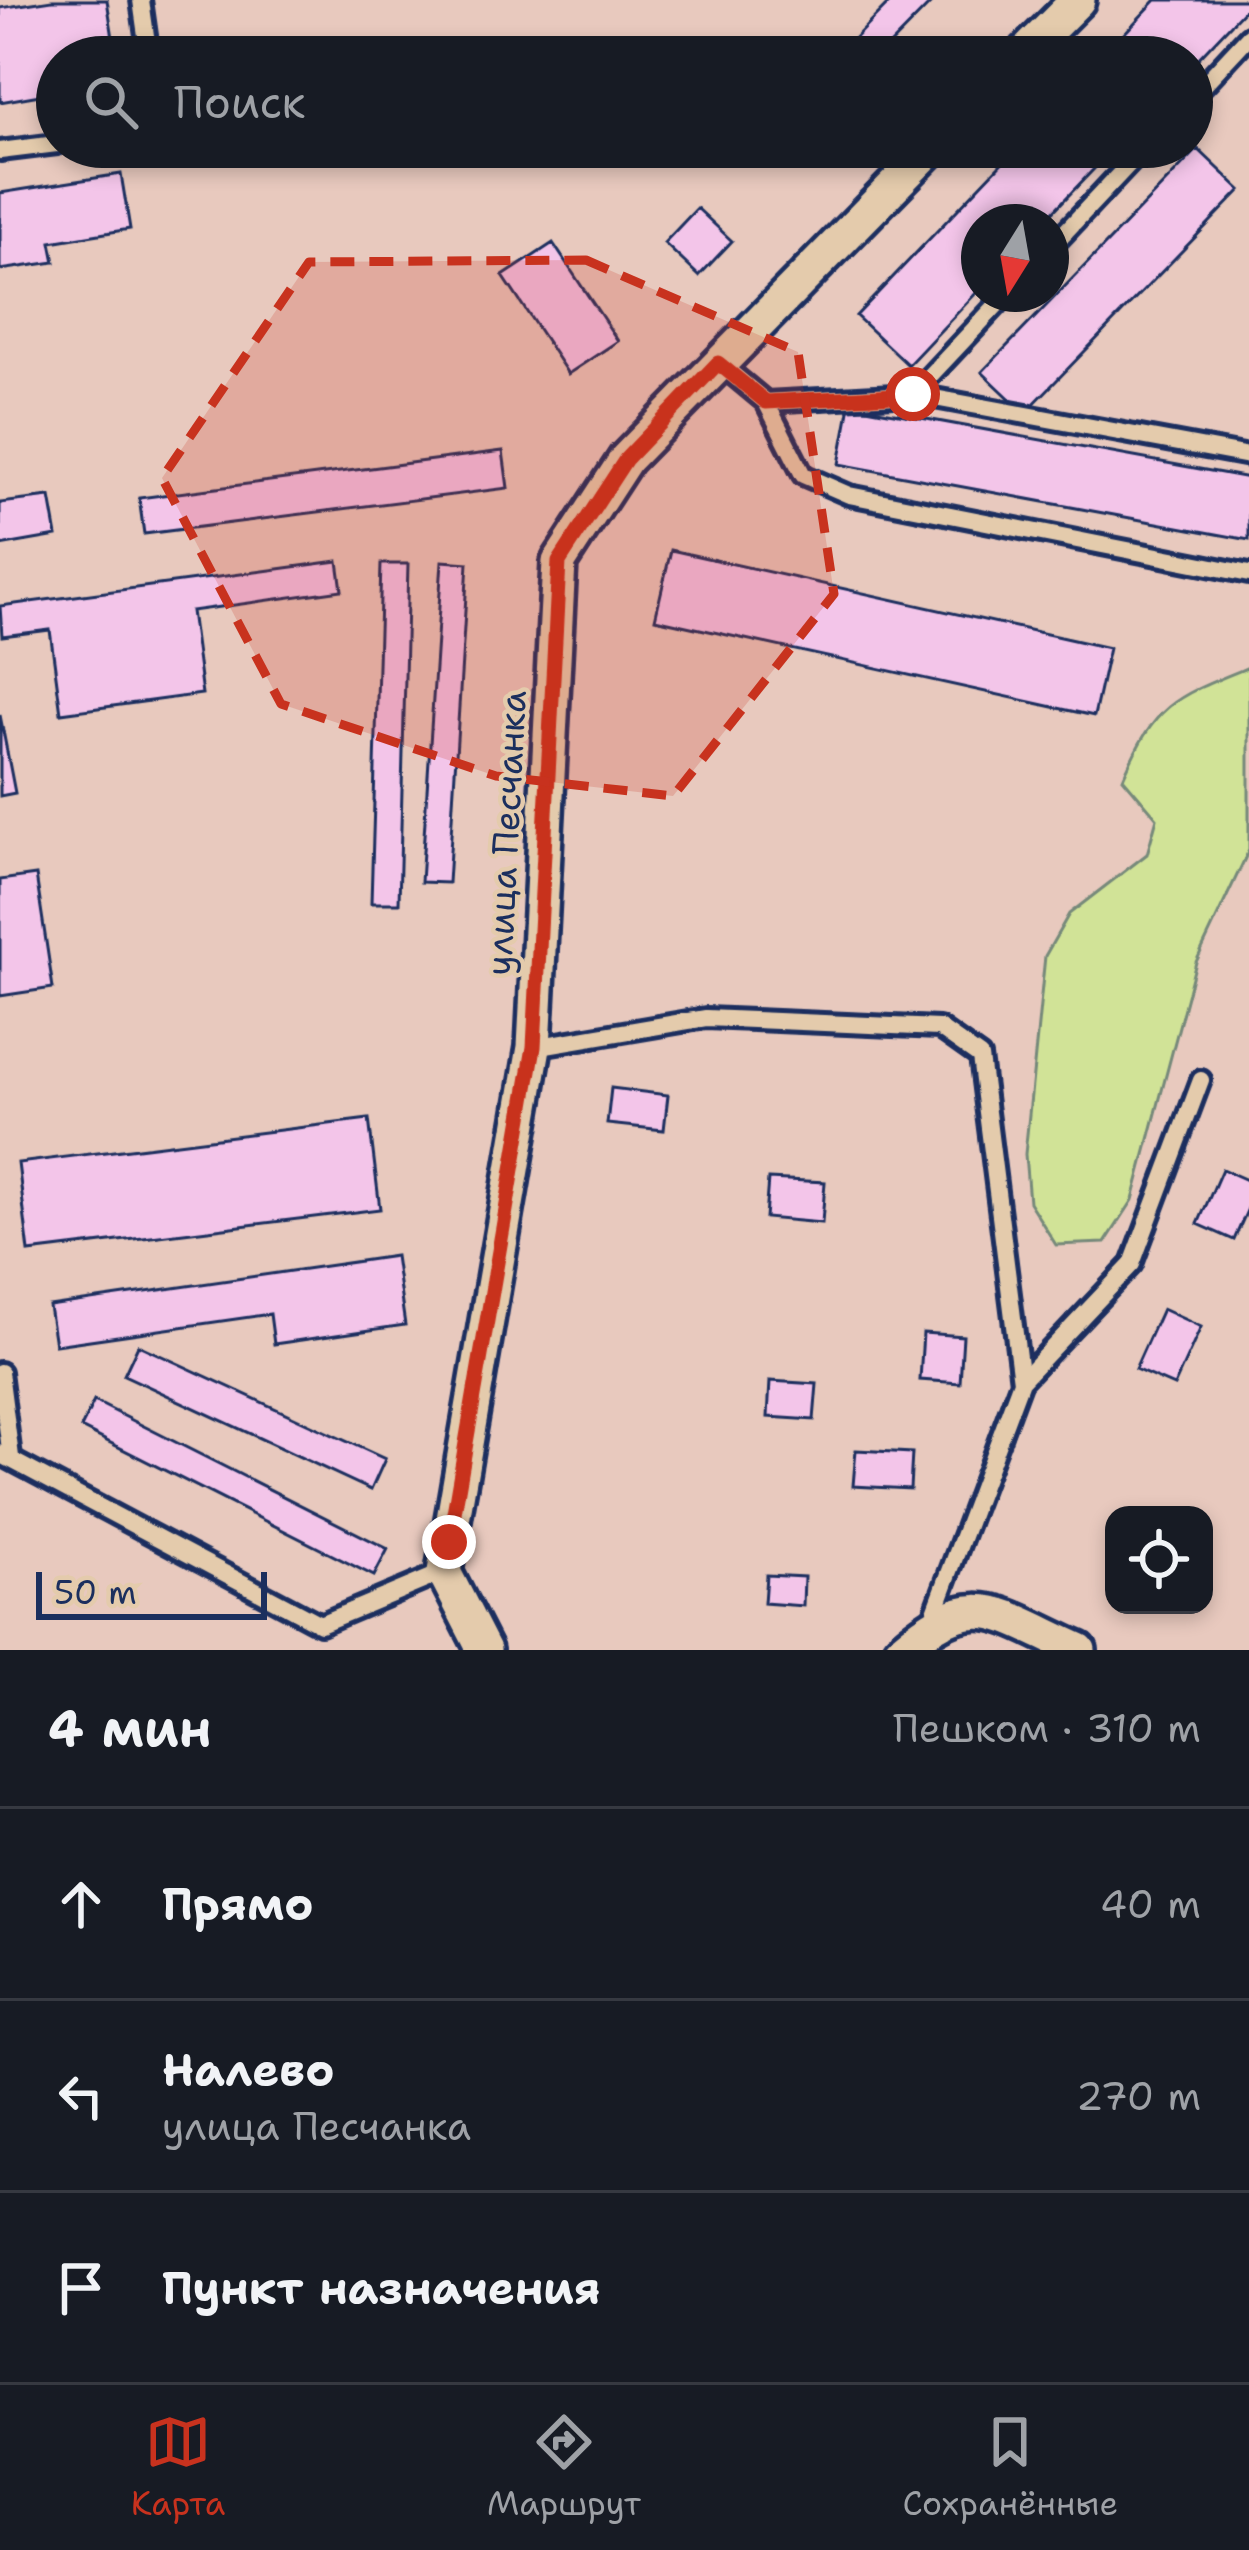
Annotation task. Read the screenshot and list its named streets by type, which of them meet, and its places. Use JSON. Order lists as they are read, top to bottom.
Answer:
{
  "streets": {
    "street": ["улица Песчанка"]
  },
  "scale_bar": "50 m",
  "north": "bottom",
  "page": {
    "search": "Поиск",
    "scale": "50 m",
    "heading": ["4 мин", "Пешком · 310 m"],
    "list": [
      ["Прямо", "40 m"],
      ["Налево", "улица Песчанка", "270 m"],
      "Пункт назначения"
    ],
    "nav": ["Карта", "Маршрут", "Сохранённые"]
  }
}
